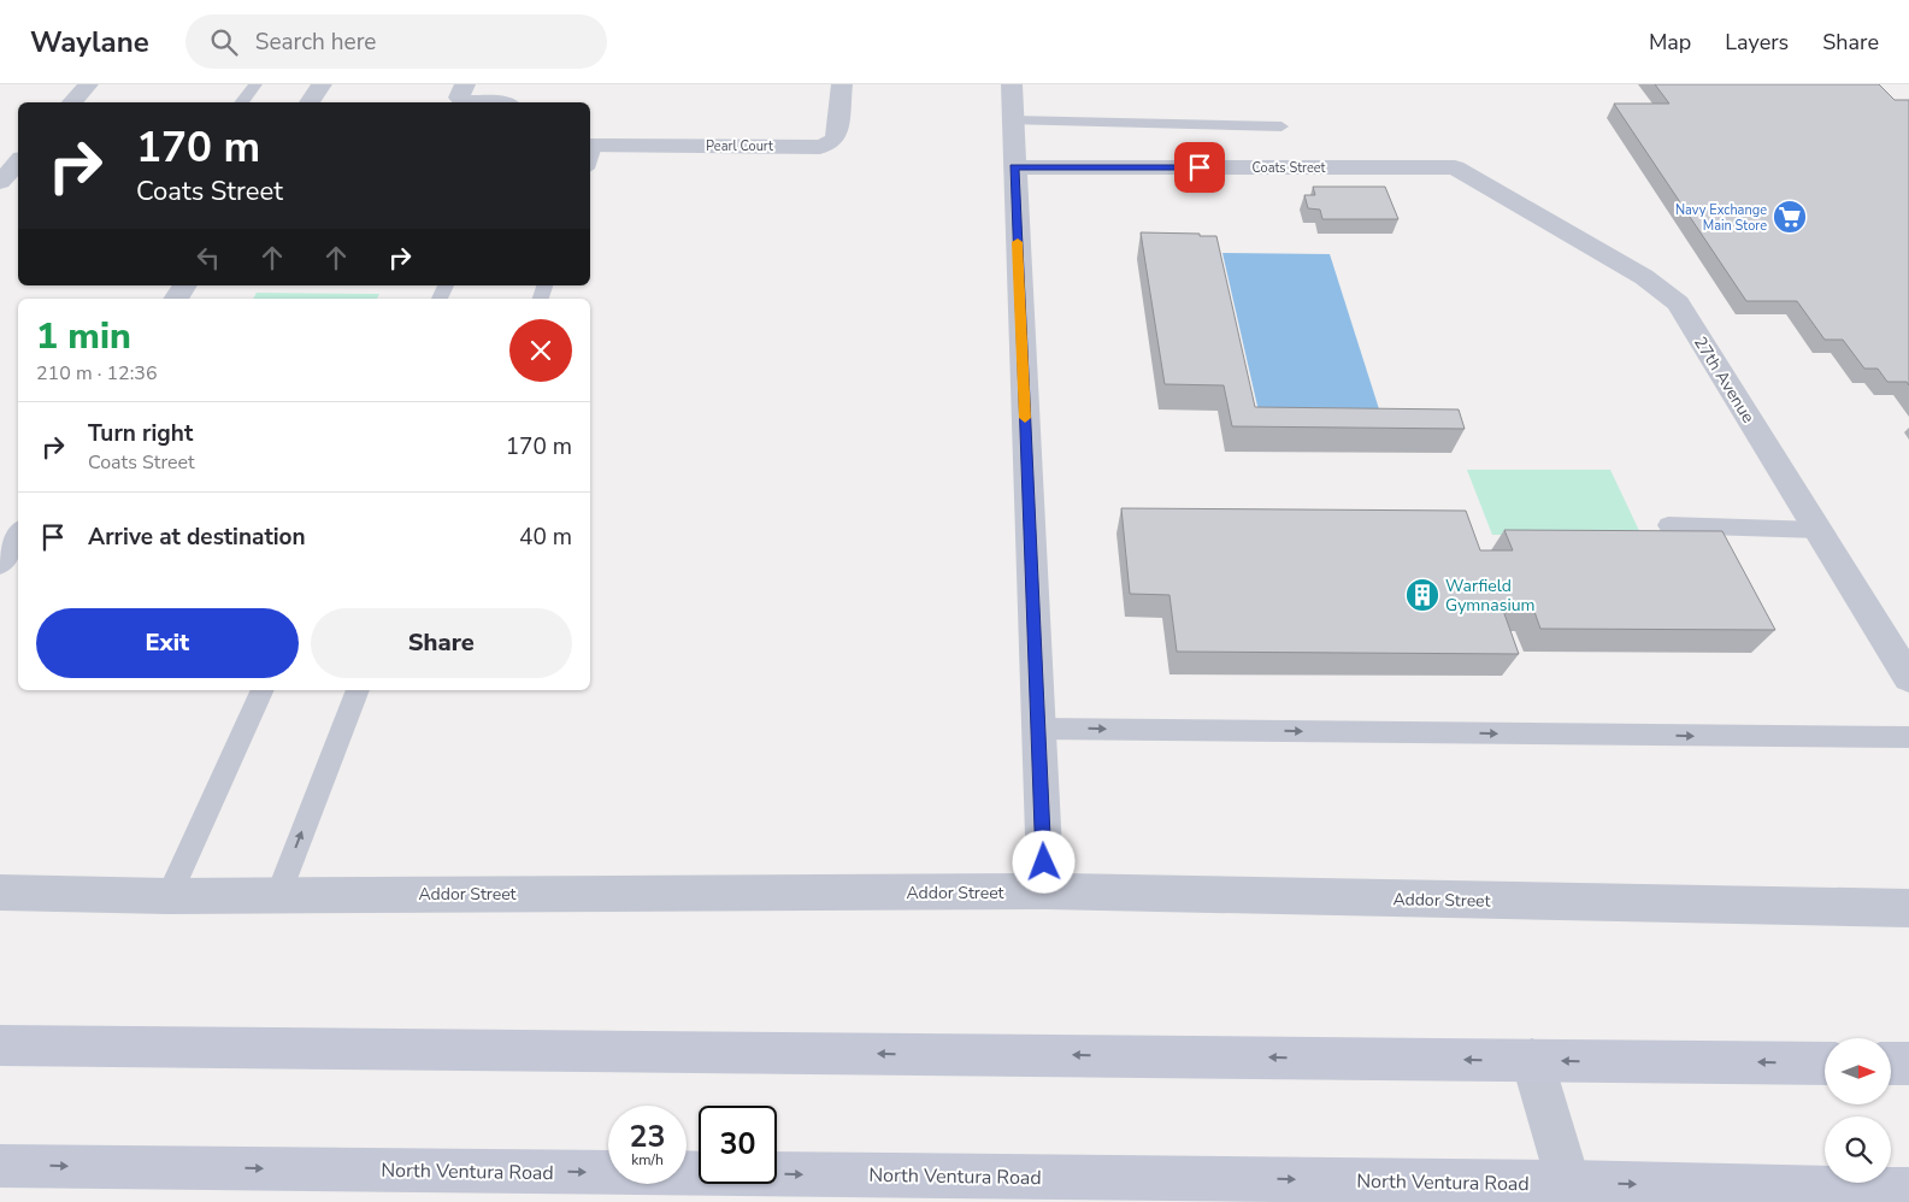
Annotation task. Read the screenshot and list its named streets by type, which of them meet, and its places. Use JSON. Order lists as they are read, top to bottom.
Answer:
{
  "streets": {
    "main road": ["North Ventura Road"],
    "street": [
      "Pearl Court",
      "Coats Street",
      "27th Avenue",
      "Addor Street"
    ]
  },
  "crossings": [
    ["Coats Street", "27th Avenue"]
  ],
  "places": {
    "supermarket": ["Navy Exchange Main Store"],
    "building": ["Warfield Gymnasium"]
  },
  "north": "right",
  "page": {
    "header": "Waylane",
    "search": "Search here",
    "nav": ["Map", "Layers", "Share"],
    "turn": ["170 m", "Coats Street"],
    "heading": ["1 min", "210 m · 12:36"],
    "list": [
      {
        "name": "Turn right",
        "note": "Coats Street",
        "value": "170 m"
      },
      {
        "name": "Arrive at destination",
        "value": "40 m"
      }
    ],
    "buttons": ["Exit", "Share"],
    "speed": "23 km/h",
    "limit": "30"
  }
}
